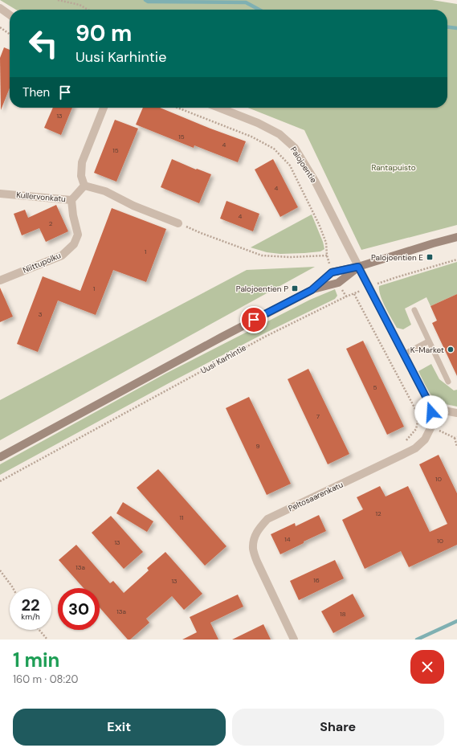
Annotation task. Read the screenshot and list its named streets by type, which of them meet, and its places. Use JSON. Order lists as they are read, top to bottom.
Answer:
{
  "streets": {
    "street": [
      "Palojoentie",
      "Kullervonkatu",
      "Niittupolku",
      "Peltosaarenkatu"
    ],
    "path": ["Uusi Karhintie"]
  },
  "crossings": [
    ["Palojoentie", "Uusi Karhintie"],
    ["Palojoentie", "Peltosaarenkatu"],
    ["Kullervonkatu", "Niittupolku"]
  ],
  "parks": ["Rantapuisto"],
  "places": {
    "transit": ["Palojoentien E", "Palojoentien P"],
    "other": ["K-Market"]
  },
  "house_numbers": [
    "13",
    "15",
    "4",
    "15",
    "4",
    "4",
    "2",
    "1",
    "1",
    "3",
    "5",
    "7",
    "9",
    "10",
    "12",
    "11",
    "14",
    "10",
    "13",
    "13a",
    "16",
    "13",
    "13a",
    "18"
  ],
  "page": {
    "turn": ["90 m", "Uusi Karhintie"],
    "then": "Then",
    "speed": "22 km/h",
    "limit": "30",
    "heading": ["1 min", "160 m · 08:20"],
    "buttons": ["Exit", "Share"]
  }
}
